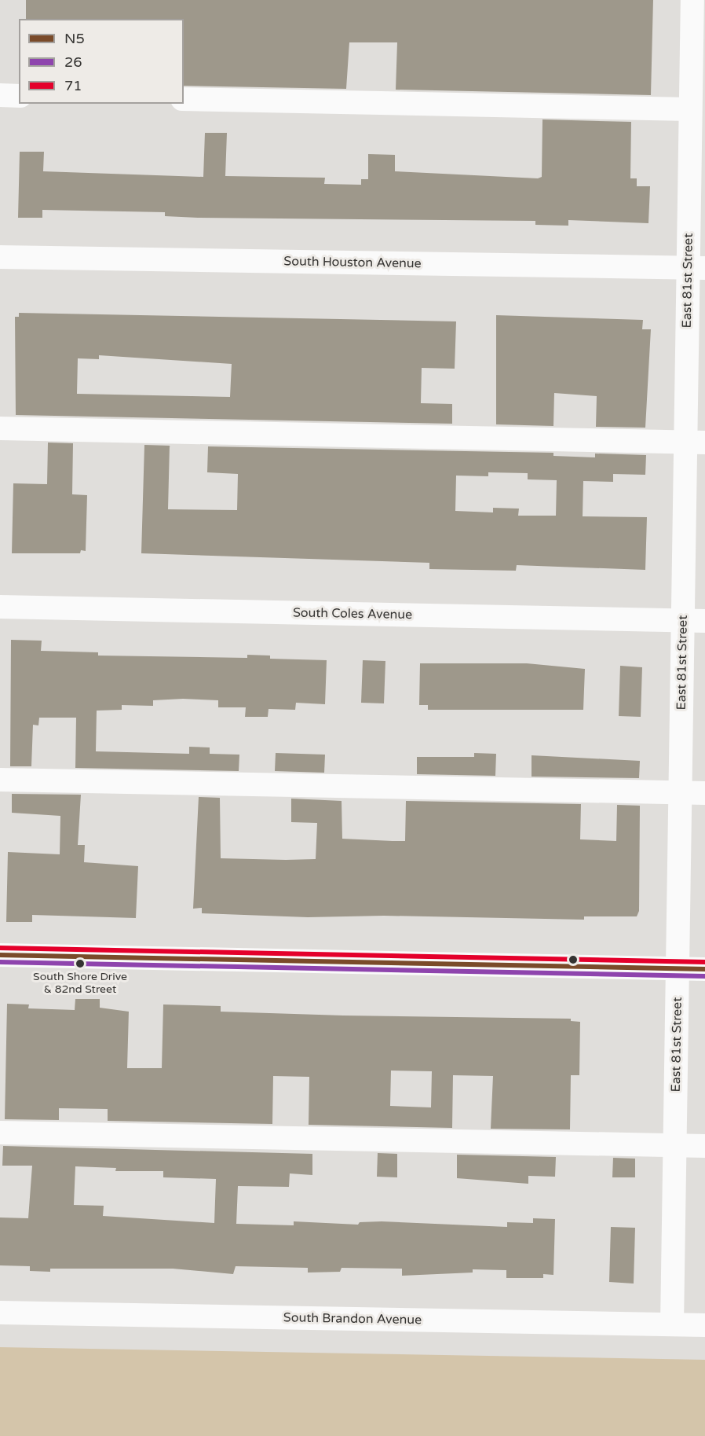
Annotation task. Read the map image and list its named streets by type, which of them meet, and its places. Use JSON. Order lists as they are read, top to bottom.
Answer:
{
  "streets": {
    "street": [
      "South Houston Avenue",
      "East 81st Street",
      "South Coles Avenue",
      "South Brandon Avenue"
    ]
  },
  "crossings": [
    ["South Houston Avenue", "East 81st Street"],
    ["East 81st Street", "South Coles Avenue"],
    ["East 81st Street", "South Brandon Avenue"]
  ],
  "places": ["South Shore Drive & 82nd Street"],
  "lines": ["transit line 71", "transit line N5", "transit line 26"],
  "legend": ["N5", "26", "71"]
}
